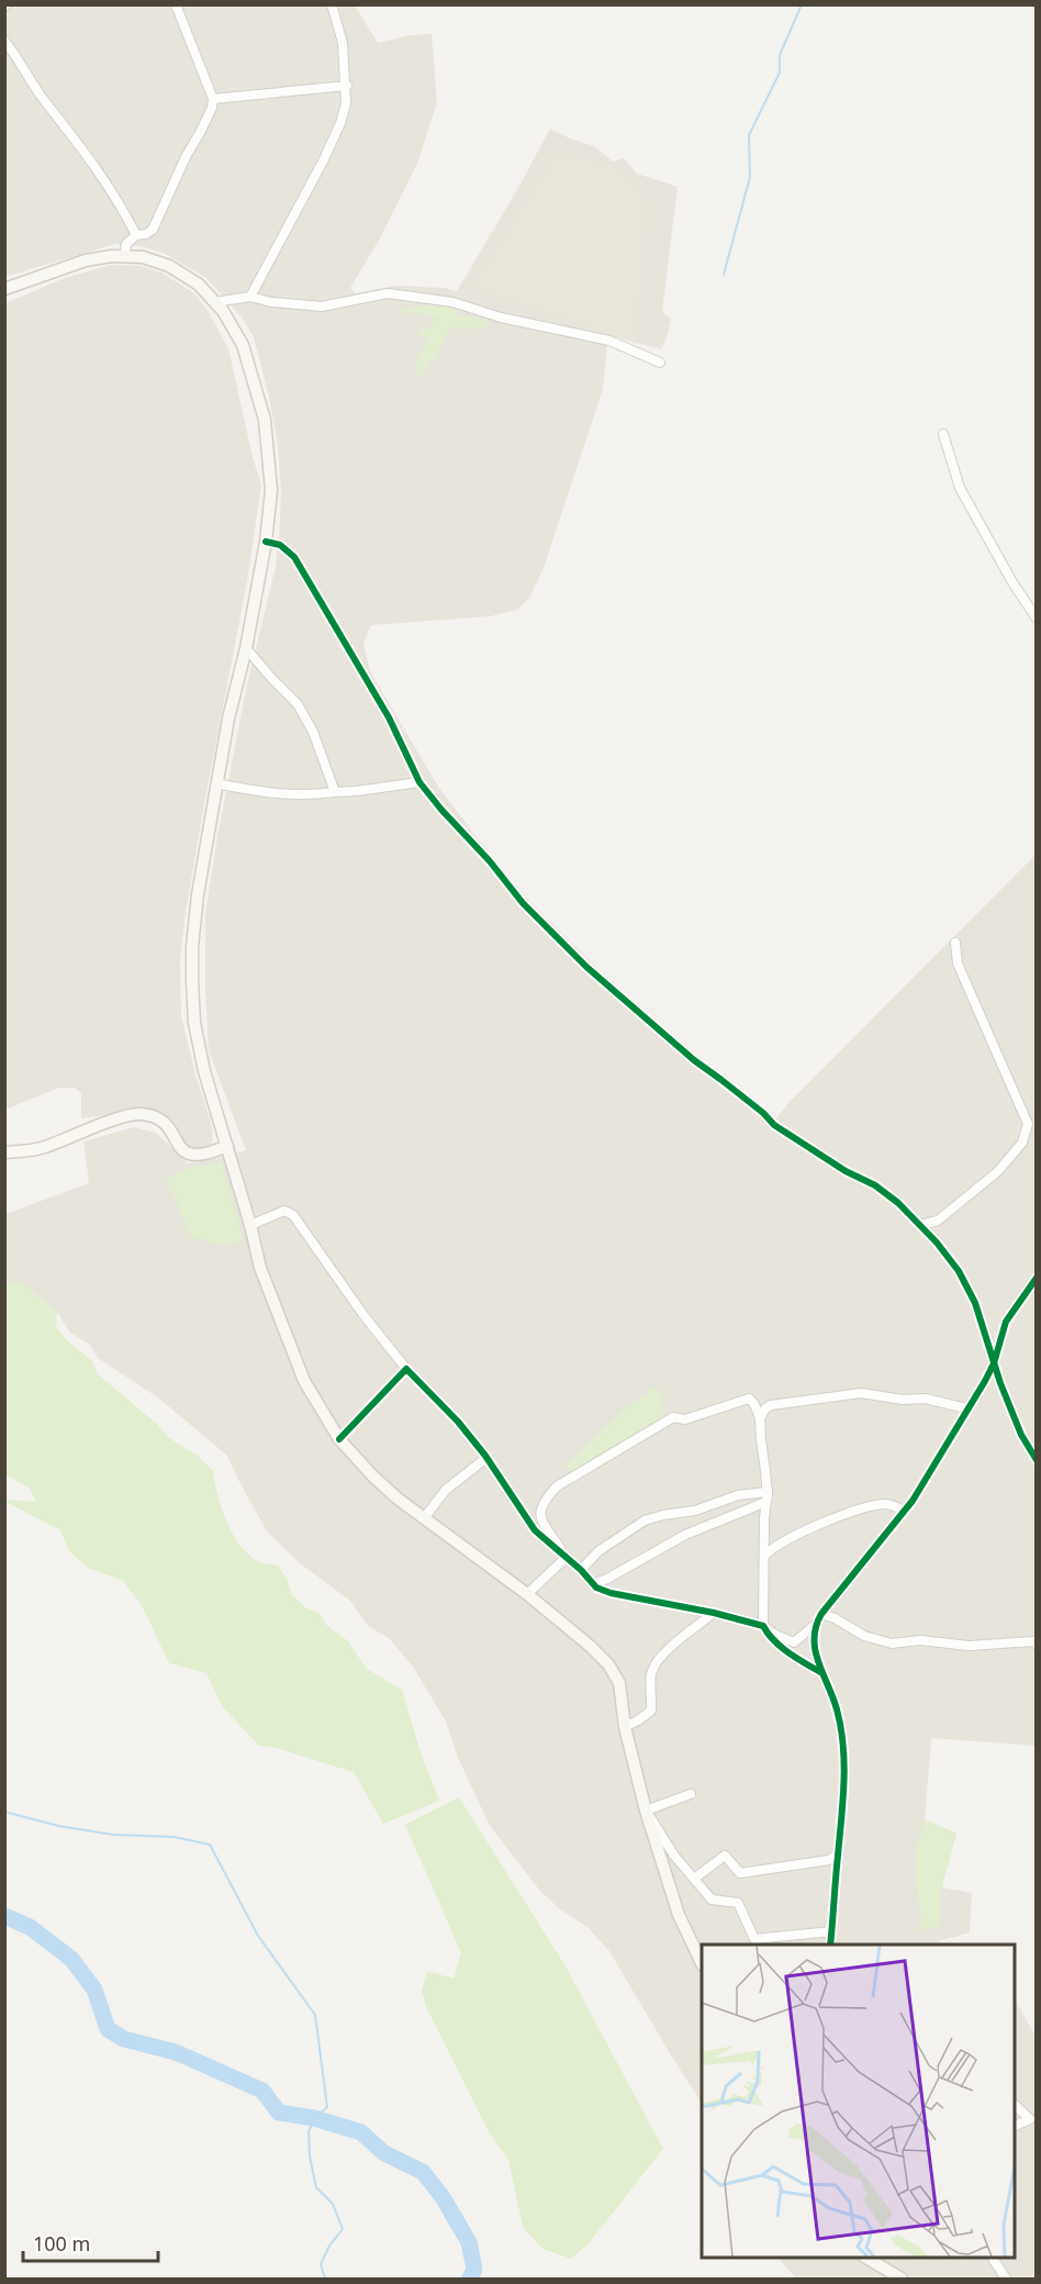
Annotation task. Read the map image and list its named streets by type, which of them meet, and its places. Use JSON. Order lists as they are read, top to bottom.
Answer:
{
  "scale_bar": "100 m"
}
